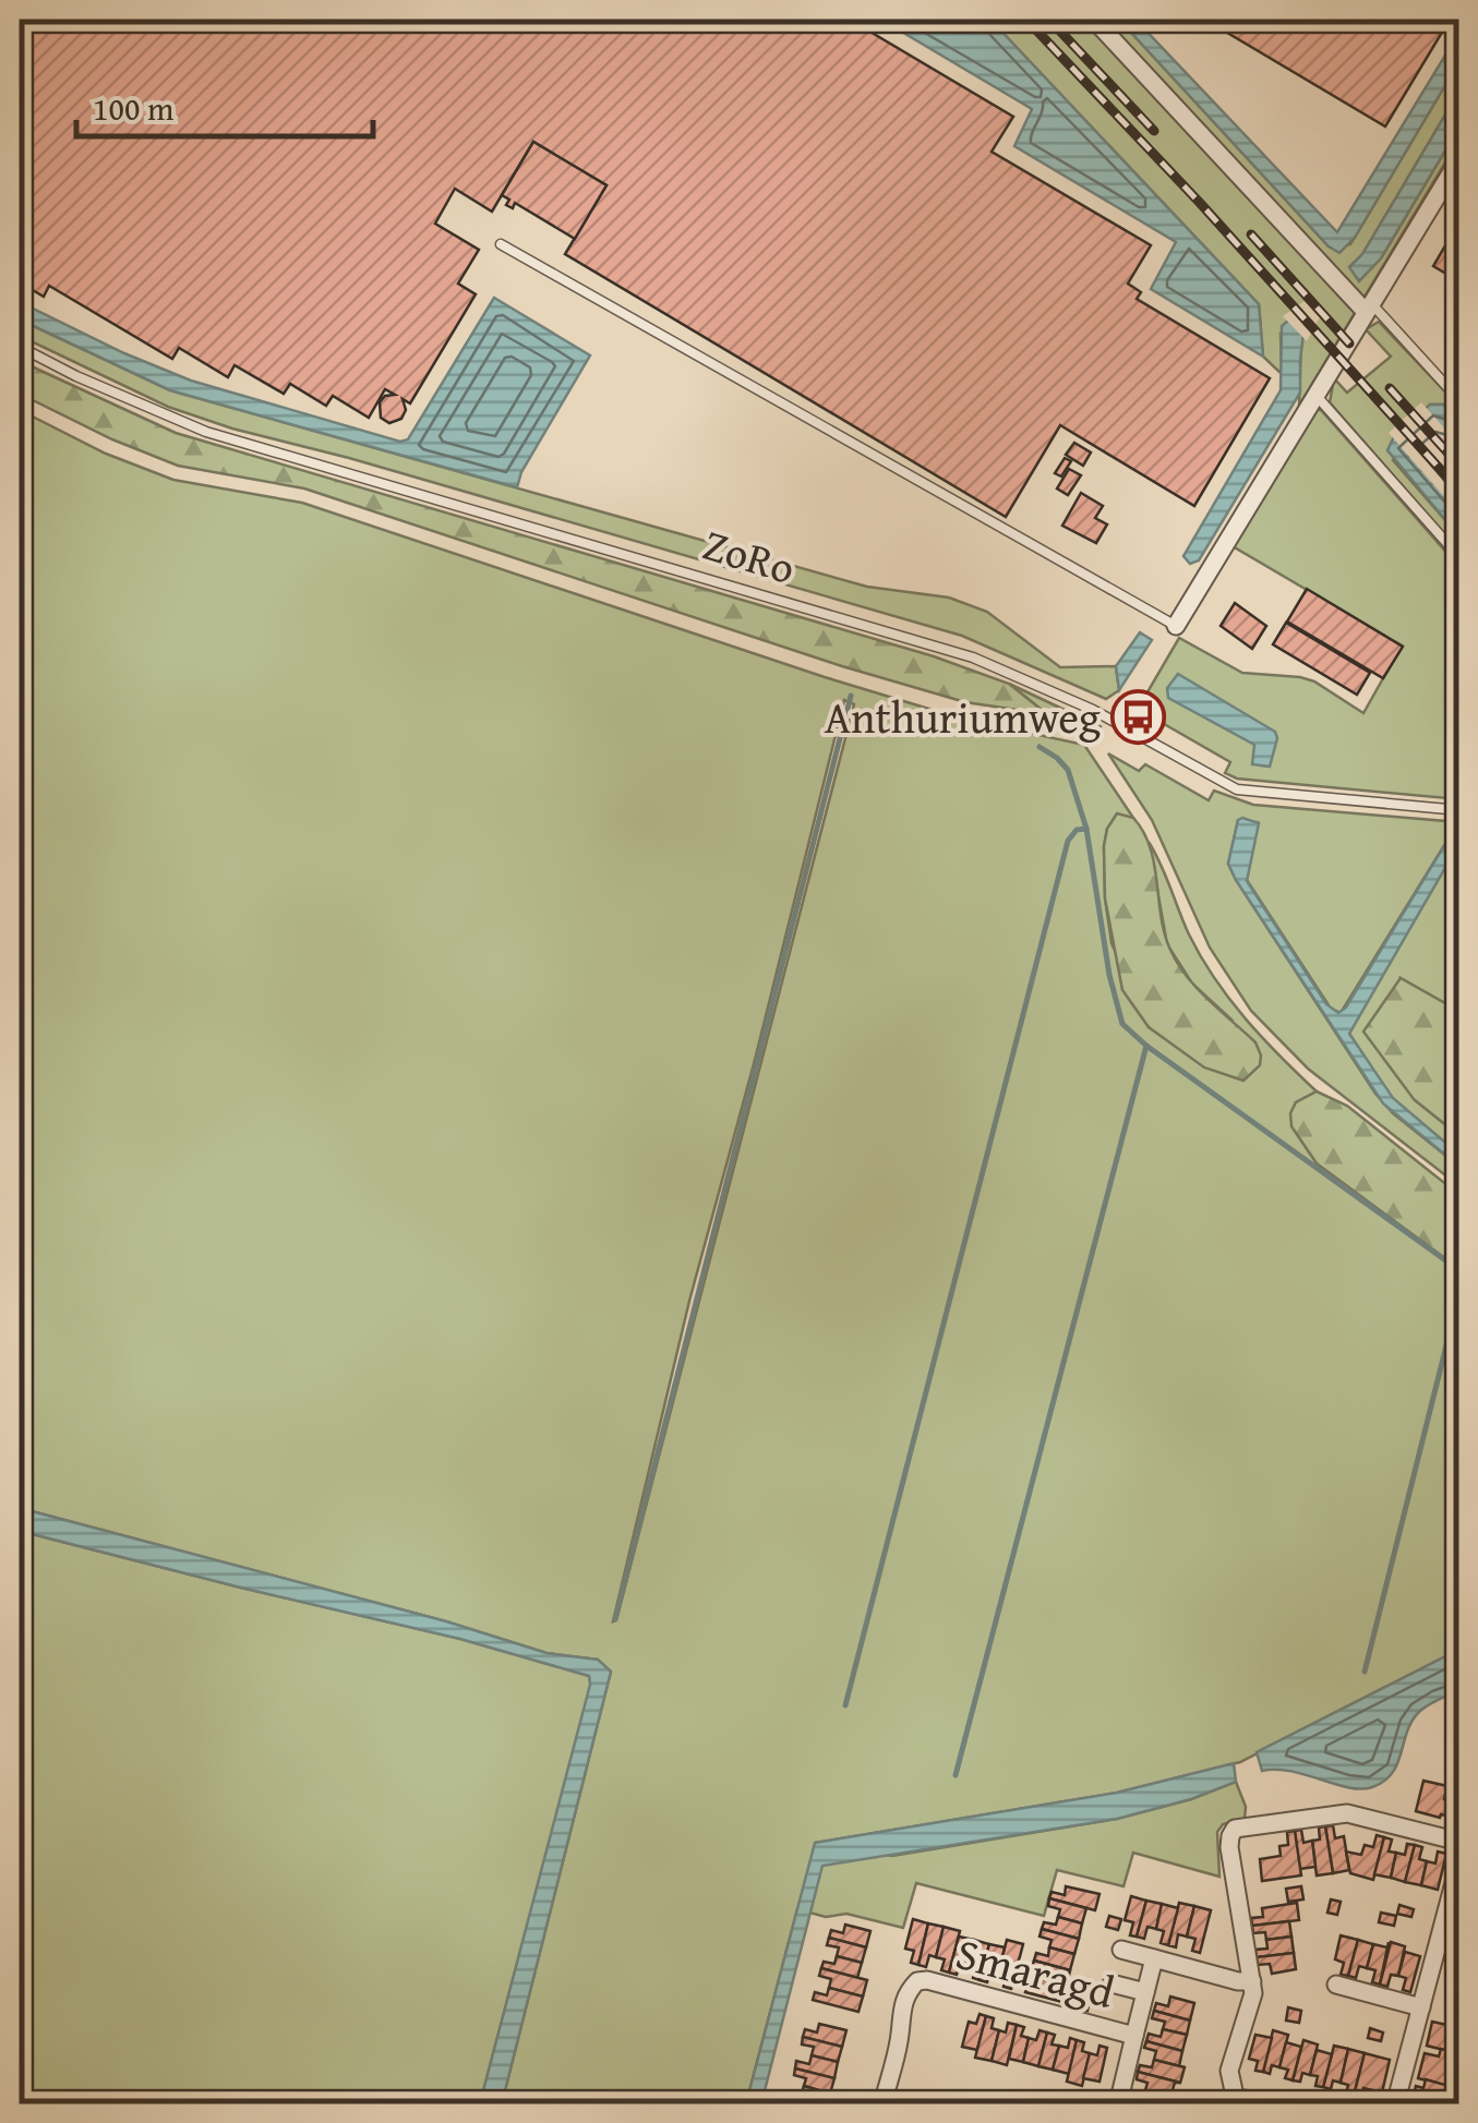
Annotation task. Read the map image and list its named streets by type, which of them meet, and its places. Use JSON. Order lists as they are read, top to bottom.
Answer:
{
  "streets": {
    "street": ["Smaragd"],
    "lane": ["ZoRo"]
  },
  "places": {
    "bus stop": ["Anthuriumweg"]
  },
  "scale_bar": "100 m"
}
